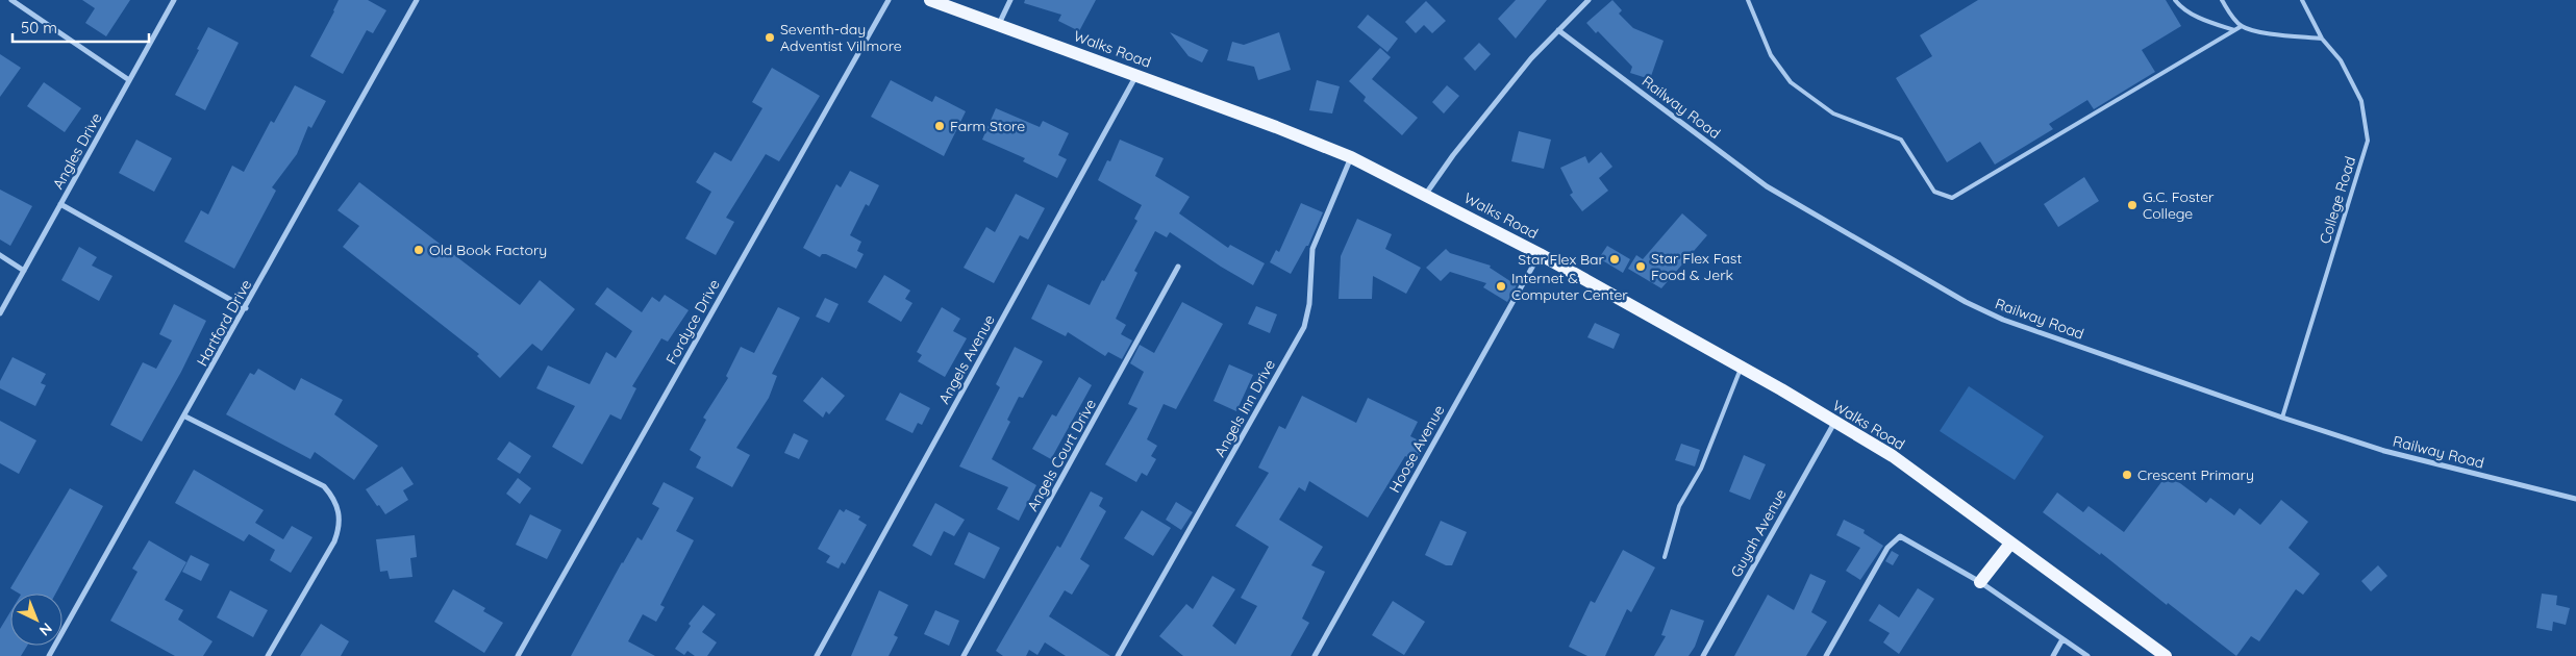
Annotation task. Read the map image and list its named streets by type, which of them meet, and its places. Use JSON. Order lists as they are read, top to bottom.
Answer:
{
  "streets": {
    "main road": ["Walks Road"],
    "street": [
      "Railway Road",
      "Angles Drive",
      "Fordyce Drive",
      "Hartford Drive",
      "Angels Avenue",
      "Angels Inn Drive",
      "Hoose Avenue",
      "Angels Court Drive",
      "Guyah Avenue"
    ],
    "lane": ["College Road"]
  },
  "crossings": [
    ["Walks Road", "Angels Avenue"],
    ["Walks Road", "Angels Inn Drive"],
    ["Walks Road", "Hoose Avenue"],
    ["Walks Road", "Guyah Avenue"],
    ["Railway Road", "College Road"]
  ],
  "places": [
    "Seventh-day Adventist Villmore",
    "Farm Store",
    "G.C. Foster College",
    "Old Book Factory",
    "Star Flex Bar",
    "Star Flex Fast Food & Jerk",
    "Internet & Computer Center",
    "Crescent Primary"
  ],
  "scale_bar": "50 m",
  "north": "bottom right"
}
